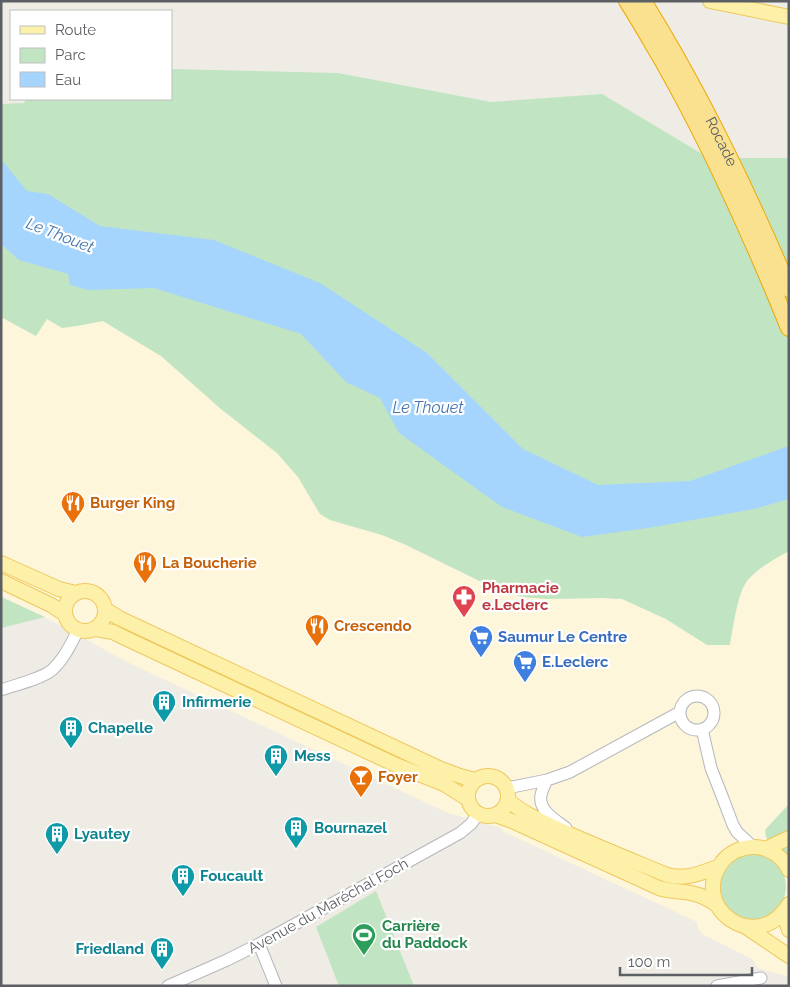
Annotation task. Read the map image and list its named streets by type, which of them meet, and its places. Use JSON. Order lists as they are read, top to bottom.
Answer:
{
  "streets": {
    "highway": ["Rocade"],
    "street": ["Avenue du Maréchal Foch"]
  },
  "water": ["Le Thouet"],
  "places": {
    "restaurant": ["Burger King", "La Boucherie", "Crescendo"],
    "pharmacy": ["Pharmacie e.Leclerc"],
    "supermarket": ["Saumur Le Centre", "E.Leclerc"],
    "building": [
      "Infirmerie",
      "Chapelle",
      "Mess",
      "Bournazel",
      "Lyautey",
      "Foucault",
      "Friedland"
    ],
    "bar": ["Foyer"],
    "sports": ["Carrière du Paddock"]
  },
  "legend": ["Route", "Parc", "Eau"],
  "scale_bar": "100 m"
}
